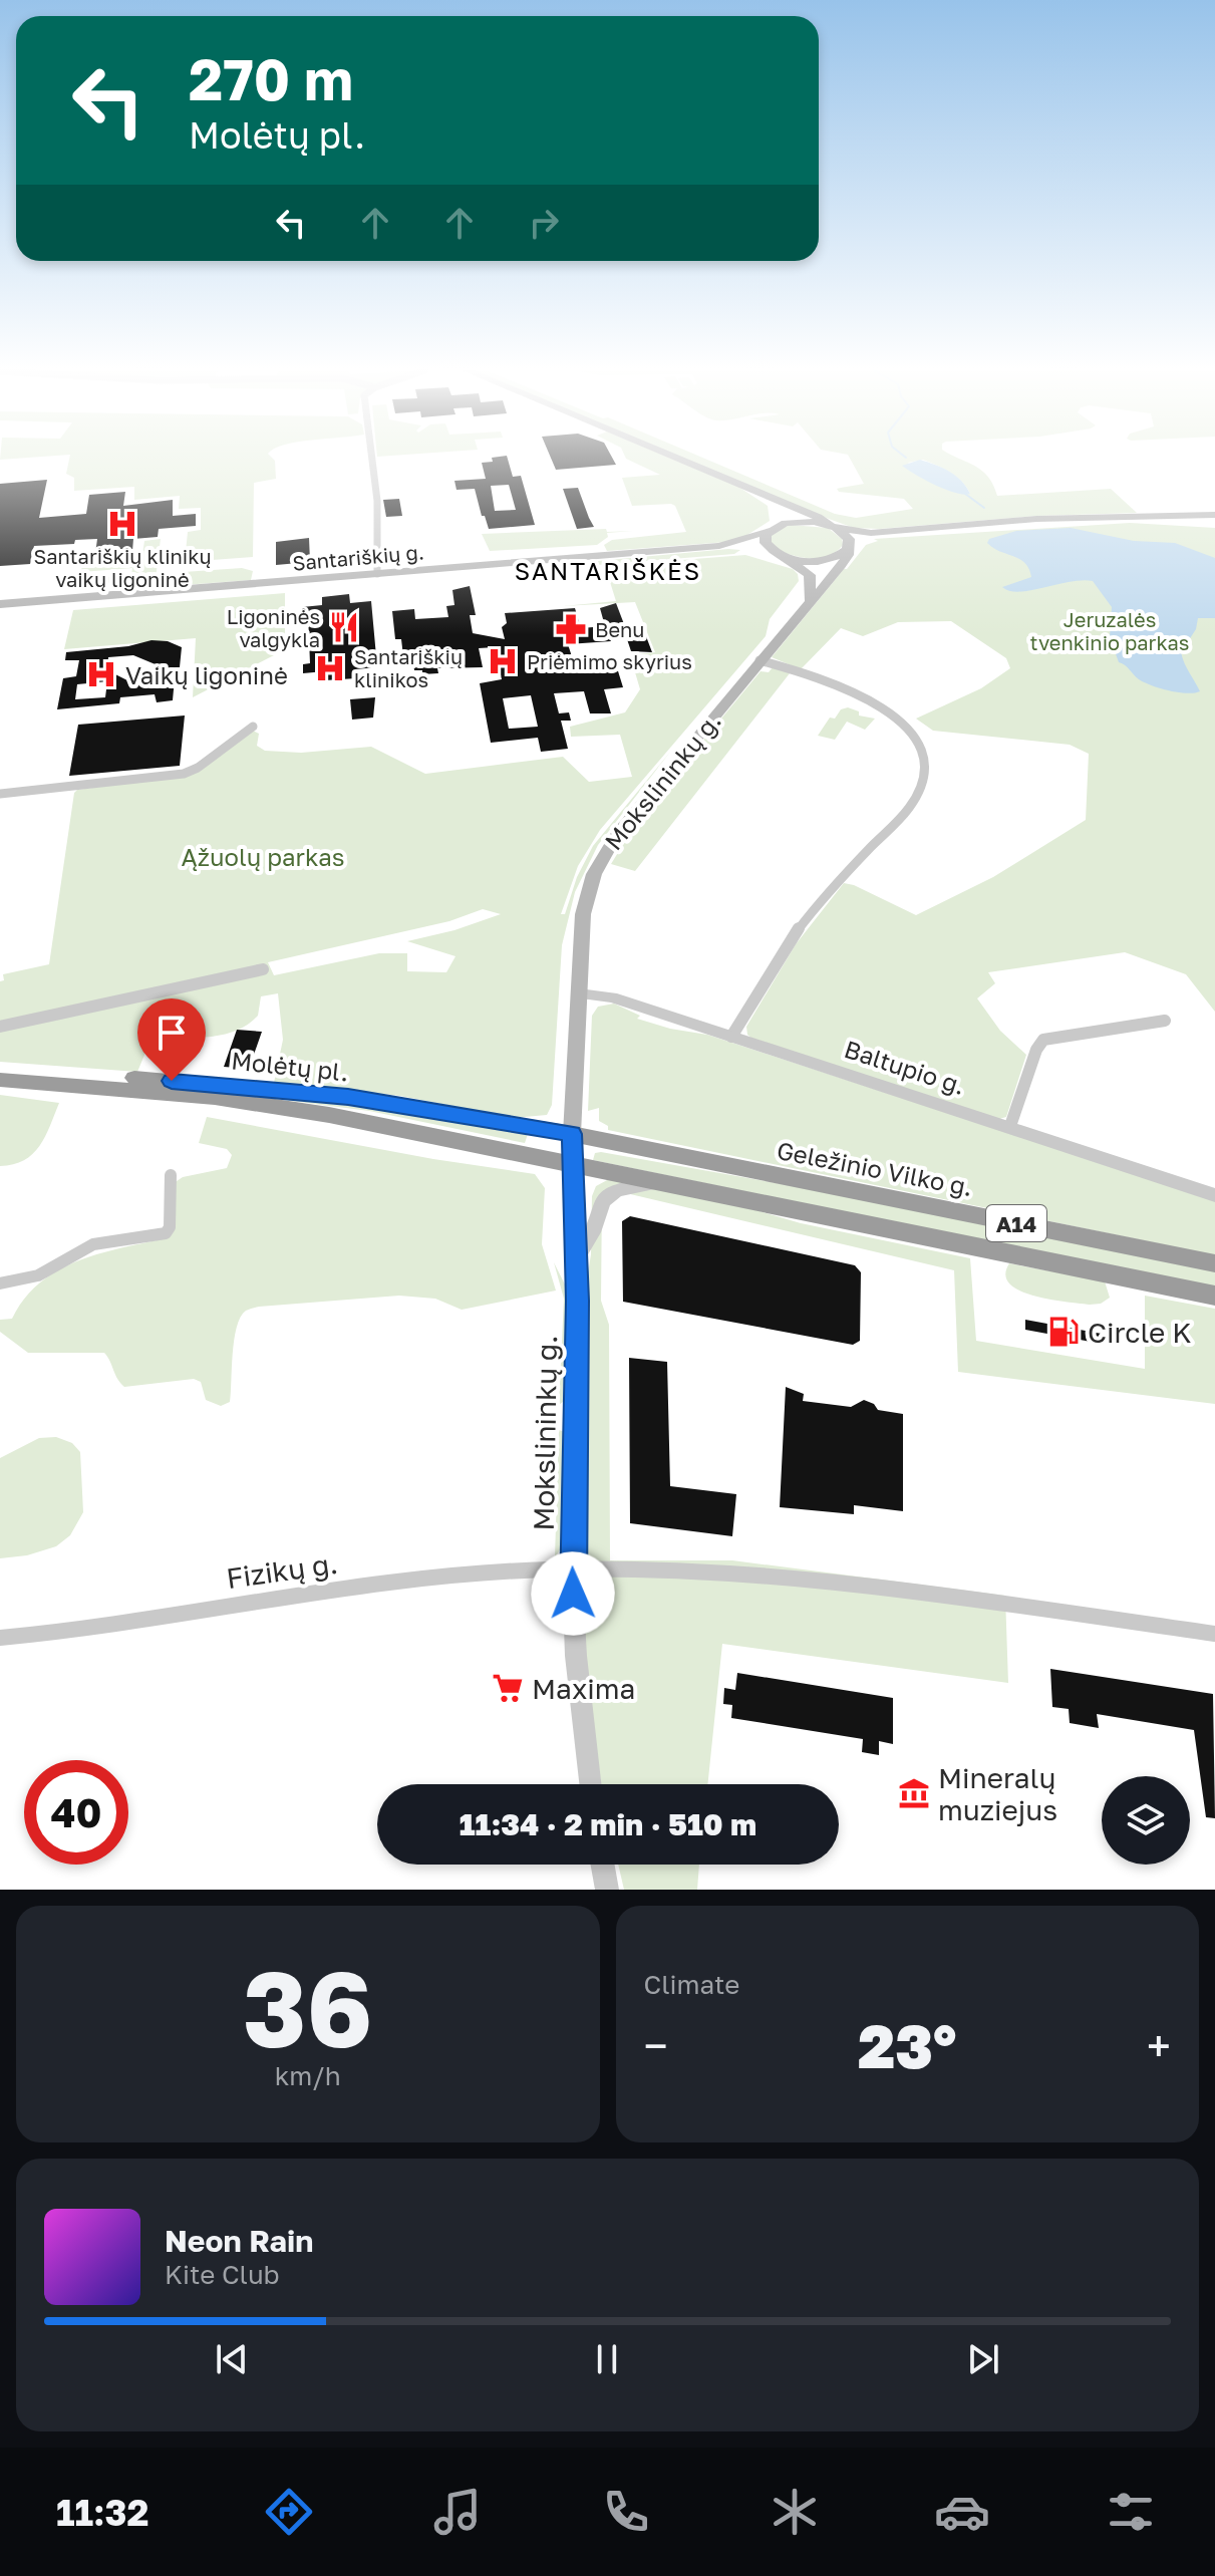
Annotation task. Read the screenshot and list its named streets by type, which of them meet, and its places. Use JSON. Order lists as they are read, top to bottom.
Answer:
{
  "streets": {
    "highway": ["Molėtų pl.", "Geležinio Vilko g.", "A14"],
    "main road": ["Santariškių g.", "Mokslininkų g."],
    "street": ["Baltupio g.", "Fizikų g."]
  },
  "crossings": [
    ["Santariškių g.", "Mokslininkų g."],
    ["Mokslininkų g.", "Molėtų pl."],
    ["Mokslininkų g.", "Baltupio g."],
    ["Mokslininkų g.", "Geležinio Vilko g."],
    ["Mokslininkų g.", "A14"],
    ["Mokslininkų g.", "Fizikų g."],
    ["Molėtų pl.", "Geležinio Vilko g."],
    ["Molėtų pl.", "A14"]
  ],
  "districts": ["SANTARIŠKĖS"],
  "parks": ["Jeruzalės tvenkinio parkas", "Ąžuolų parkas"],
  "places": {
    "hospital": [
      "Santariškių klinikų vaikų ligoninė",
      "Priėmimo skyrius",
      "Santariškių klinikos",
      "Vaikų ligoninė"
    ],
    "restaurant": ["Ligoninės valgykla"],
    "pharmacy": ["Benu"],
    "fuel station": ["Circle K"],
    "supermarket": ["Maxima"],
    "museum": ["Mineralų muziejus"]
  },
  "page": {
    "turn": ["270 m", "Molėtų pl."],
    "limit": "40",
    "trip": "11:34 · 2 min · 510 m",
    "tile": [
      ["36", "km/h"],
      "Climate"
    ],
    "heat": ["−", "23°", "+"],
    "song": ["Neon Rain", "Kite Club"],
    "tabs": "11:32"
  }
}
